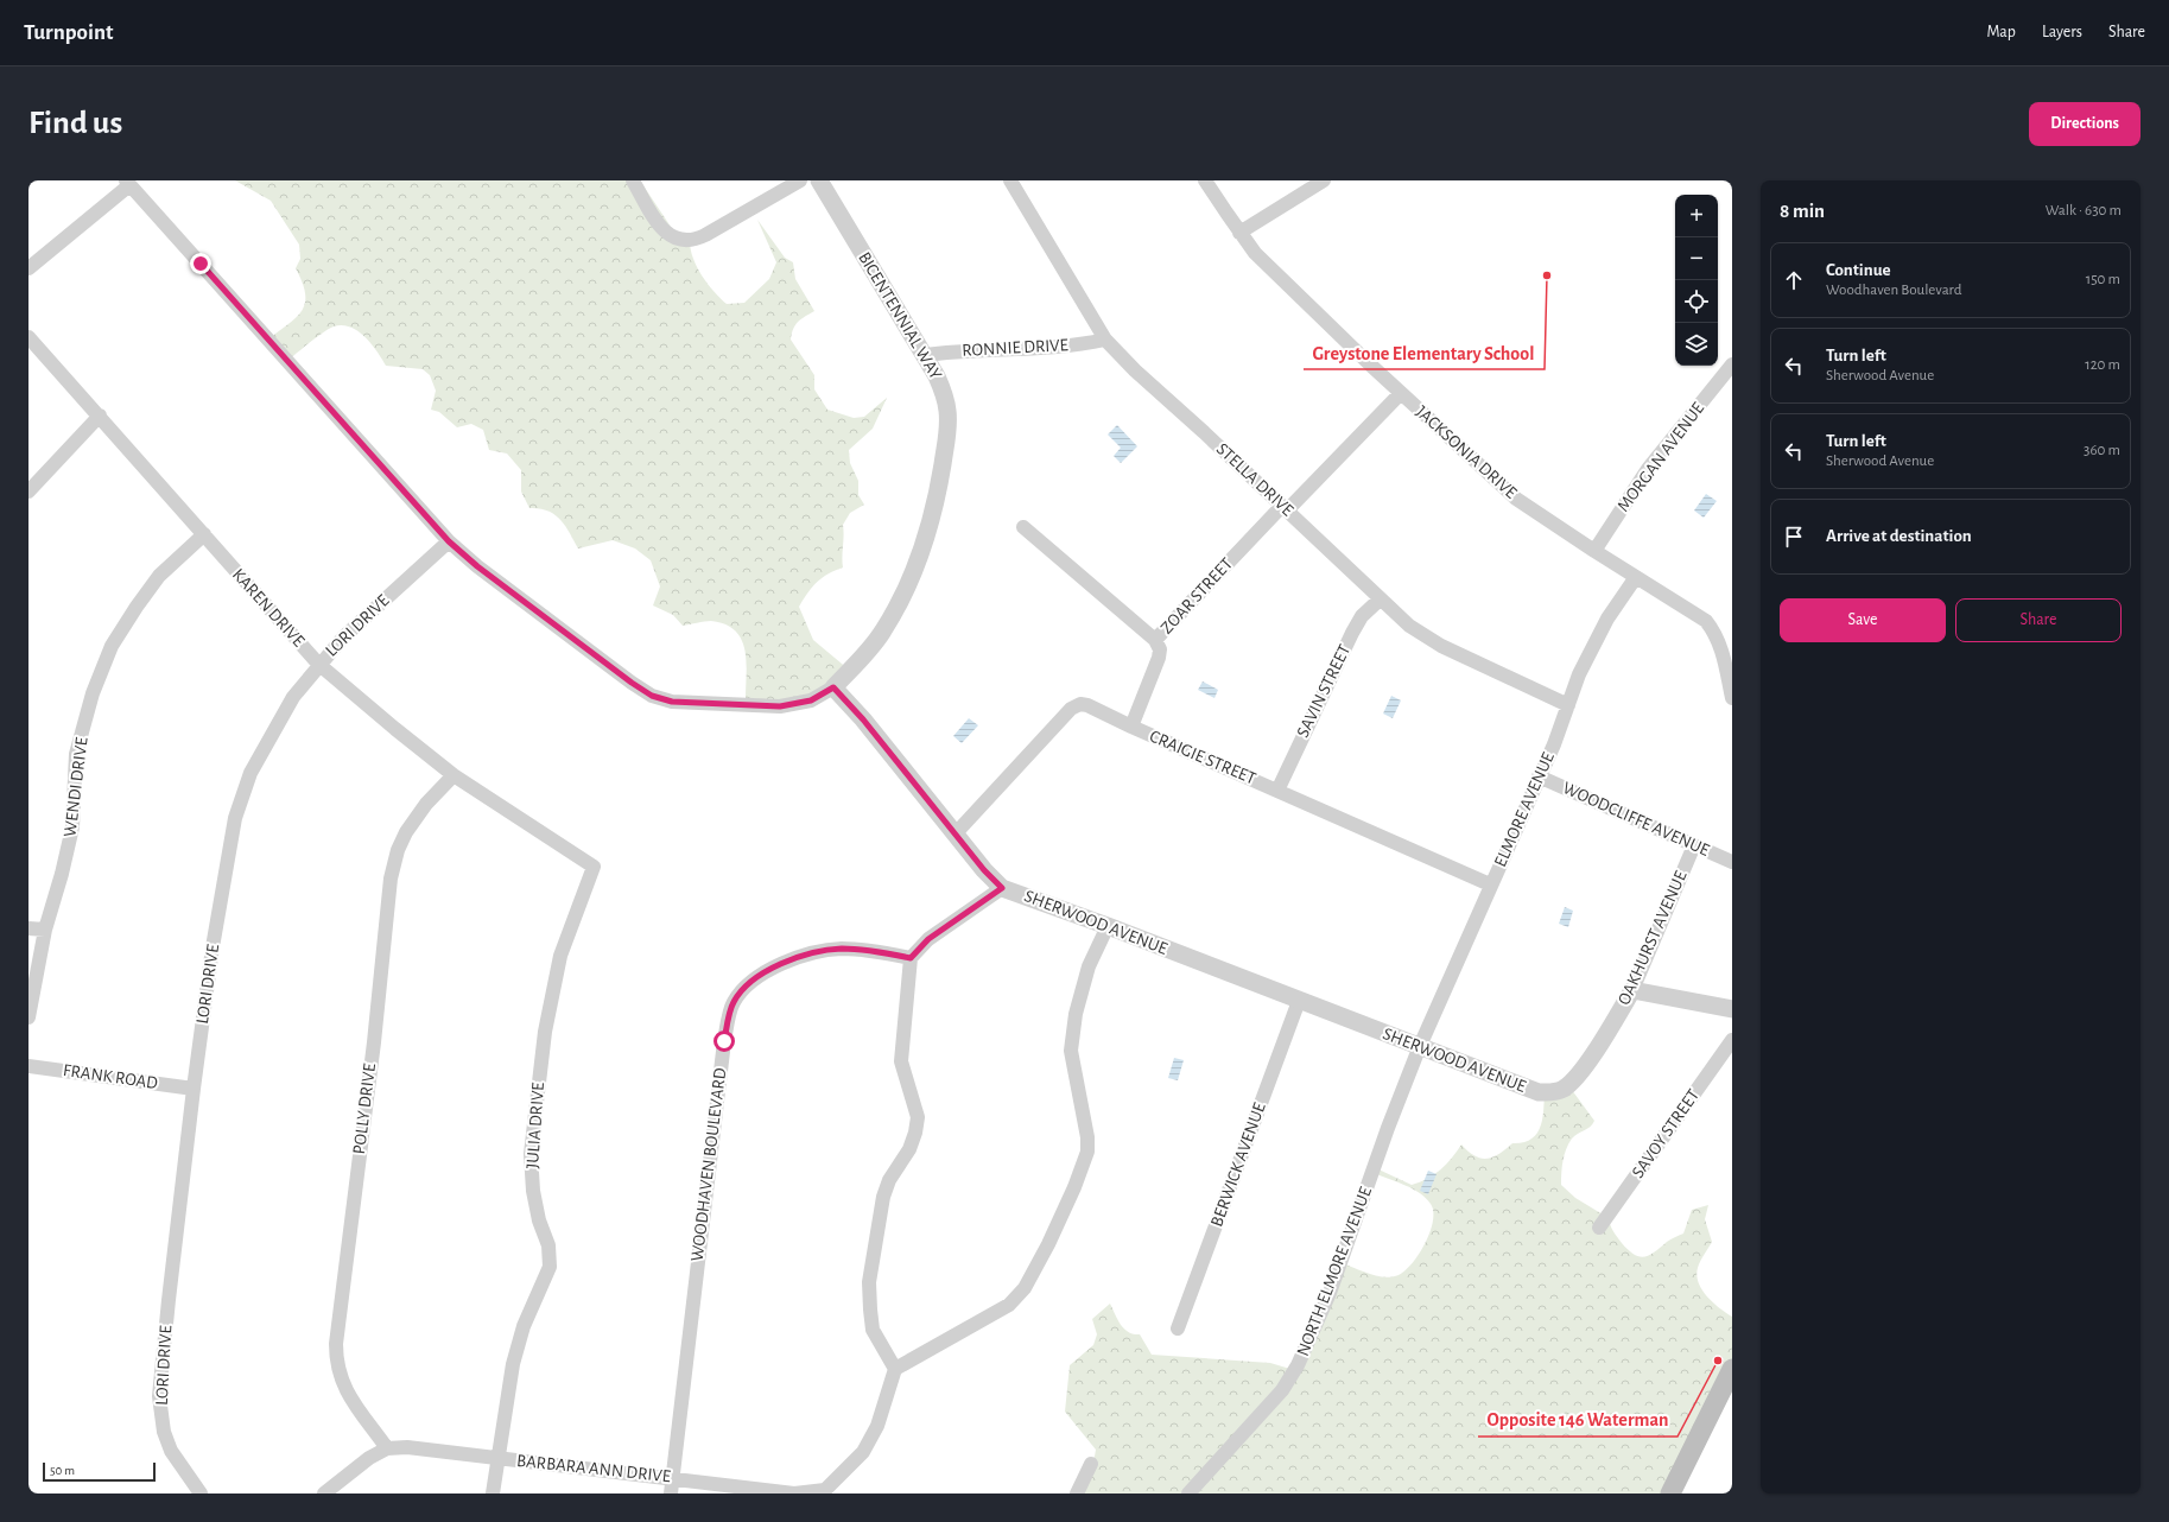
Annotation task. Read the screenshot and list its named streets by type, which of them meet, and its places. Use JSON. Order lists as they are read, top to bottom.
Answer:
{
  "streets": {
    "street": [
      "BICENTENNIAL WAY",
      "RONNIE DRIVE",
      "JACKSONIA DRIVE",
      "MORGAN AVENUE",
      "STELLA DRIVE",
      "ZOAR STREET",
      "KAREN DRIVE",
      "LORI DRIVE",
      "SAVIN STREET",
      "CRAIGIE STREET",
      "WENDI DRIVE",
      "ELMORE AVENUE",
      "WOODCLIFFE AVENUE",
      "SHERWOOD AVENUE",
      "OAKHURST AVENUE",
      "FRANK ROAD",
      "POLLY DRIVE",
      "JULIA DRIVE",
      "SAVOY STREET",
      "WOODHAVEN BOULEVARD",
      "BERWICK AVENUE",
      "NORTH ELMORE AVENUE",
      "BARBARA ANN DRIVE"
    ]
  },
  "crossings": [
    ["BICENTENNIAL WAY", "RONNIE DRIVE"],
    ["BICENTENNIAL WAY", "SHERWOOD AVENUE"],
    ["RONNIE DRIVE", "STELLA DRIVE"],
    ["JACKSONIA DRIVE", "MORGAN AVENUE"],
    ["JACKSONIA DRIVE", "ZOAR STREET"],
    ["JACKSONIA DRIVE", "ELMORE AVENUE"],
    ["STELLA DRIVE", "ZOAR STREET"],
    ["STELLA DRIVE", "SAVIN STREET"],
    ["STELLA DRIVE", "ELMORE AVENUE"],
    ["ZOAR STREET", "CRAIGIE STREET"],
    ["KAREN DRIVE", "LORI DRIVE"],
    ["KAREN DRIVE", "WENDI DRIVE"],
    ["KAREN DRIVE", "POLLY DRIVE"],
    ["KAREN DRIVE", "JULIA DRIVE"],
    ["LORI DRIVE", "FRANK ROAD"],
    ["SAVIN STREET", "CRAIGIE STREET"],
    ["CRAIGIE STREET", "ELMORE AVENUE"],
    ["CRAIGIE STREET", "SHERWOOD AVENUE"],
    ["ELMORE AVENUE", "WOODCLIFFE AVENUE"],
    ["ELMORE AVENUE", "SHERWOOD AVENUE"],
    ["ELMORE AVENUE", "NORTH ELMORE AVENUE"],
    ["WOODCLIFFE AVENUE", "OAKHURST AVENUE"],
    ["SHERWOOD AVENUE", "OAKHURST AVENUE"],
    ["SHERWOOD AVENUE", "BERWICK AVENUE"],
    ["SHERWOOD AVENUE", "NORTH ELMORE AVENUE"],
    ["POLLY DRIVE", "BARBARA ANN DRIVE"],
    ["JULIA DRIVE", "BARBARA ANN DRIVE"],
    ["WOODHAVEN BOULEVARD", "BARBARA ANN DRIVE"]
  ],
  "places": ["Greystone Elementary School", "Opposite 146 Waterman"],
  "scale_bar": "50 m",
  "page": {
    "header": "Turnpoint",
    "nav": ["Map", "Layers", "Share"],
    "buttons": [
      "Directions",
      ["Save", "Share"]
    ],
    "title": "Find us",
    "heading": ["8 min", "Walk · 630 m"],
    "map_buttons": ["+", "−"],
    "list": [
      ["Continue", "Woodhaven Boulevard", "150 m"],
      ["Turn left", "Sherwood Avenue", "120 m"],
      ["Turn left", "Sherwood Avenue", "360 m"],
      "Arrive at destination"
    ],
    "scale": "50 m"
  }
}
